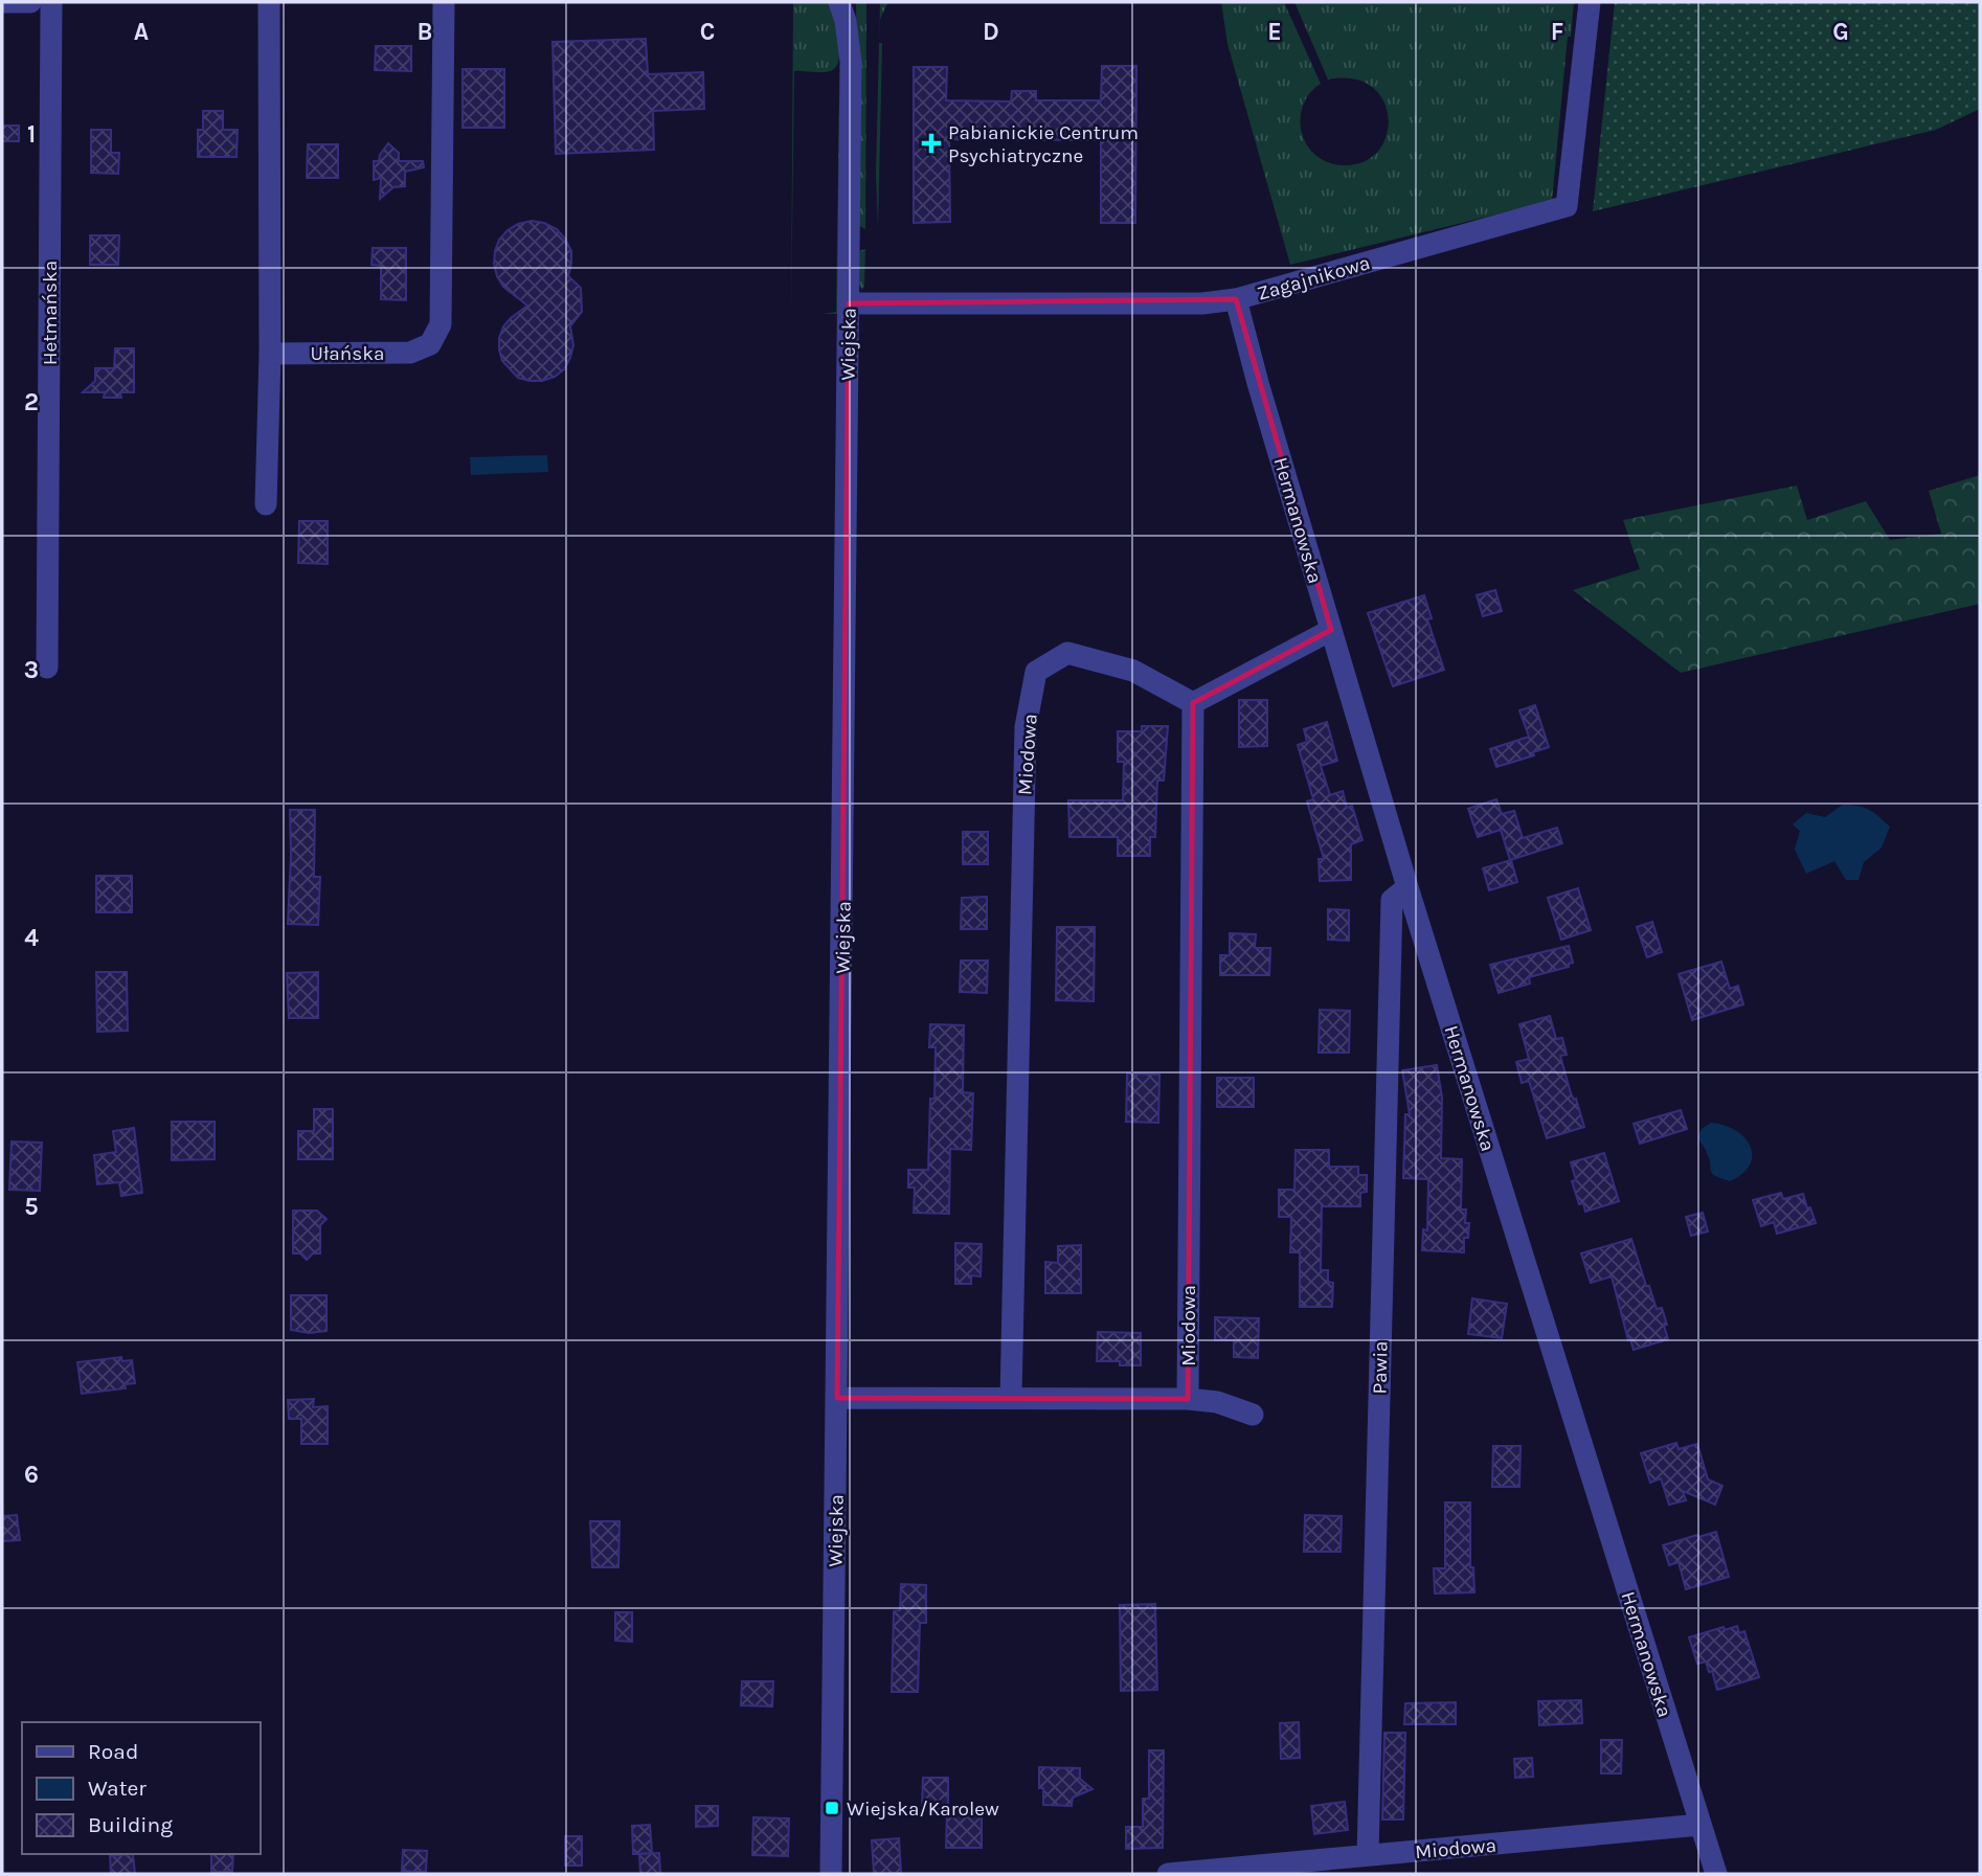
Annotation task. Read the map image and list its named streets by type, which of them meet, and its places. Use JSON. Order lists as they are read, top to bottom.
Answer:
{
  "streets": {
    "street": [
      "Zagajnikowa",
      "Hetmańska",
      "Wiejska",
      "Ułańska",
      "Hermanowska",
      "Miodowa",
      "Pawia"
    ]
  },
  "crossings": [
    ["Zagajnikowa", "Wiejska"],
    ["Zagajnikowa", "Hermanowska"],
    ["Hermanowska", "Miodowa"],
    ["Hermanowska", "Pawia"],
    ["Miodowa", "Pawia"]
  ],
  "places": {
    "health": ["Pabianickie Centrum Psychiatryczne"],
    "transit": ["Wiejska/Karolew"]
  },
  "legend": ["Road", "Water", "Building"],
  "grid": {
    "columns": [
      "A",
      "B",
      "C",
      "D",
      "E",
      "F",
      "G"
    ],
    "rows": [
      "1",
      "2",
      "3",
      "4",
      "5",
      "6"
    ]
  }
}
